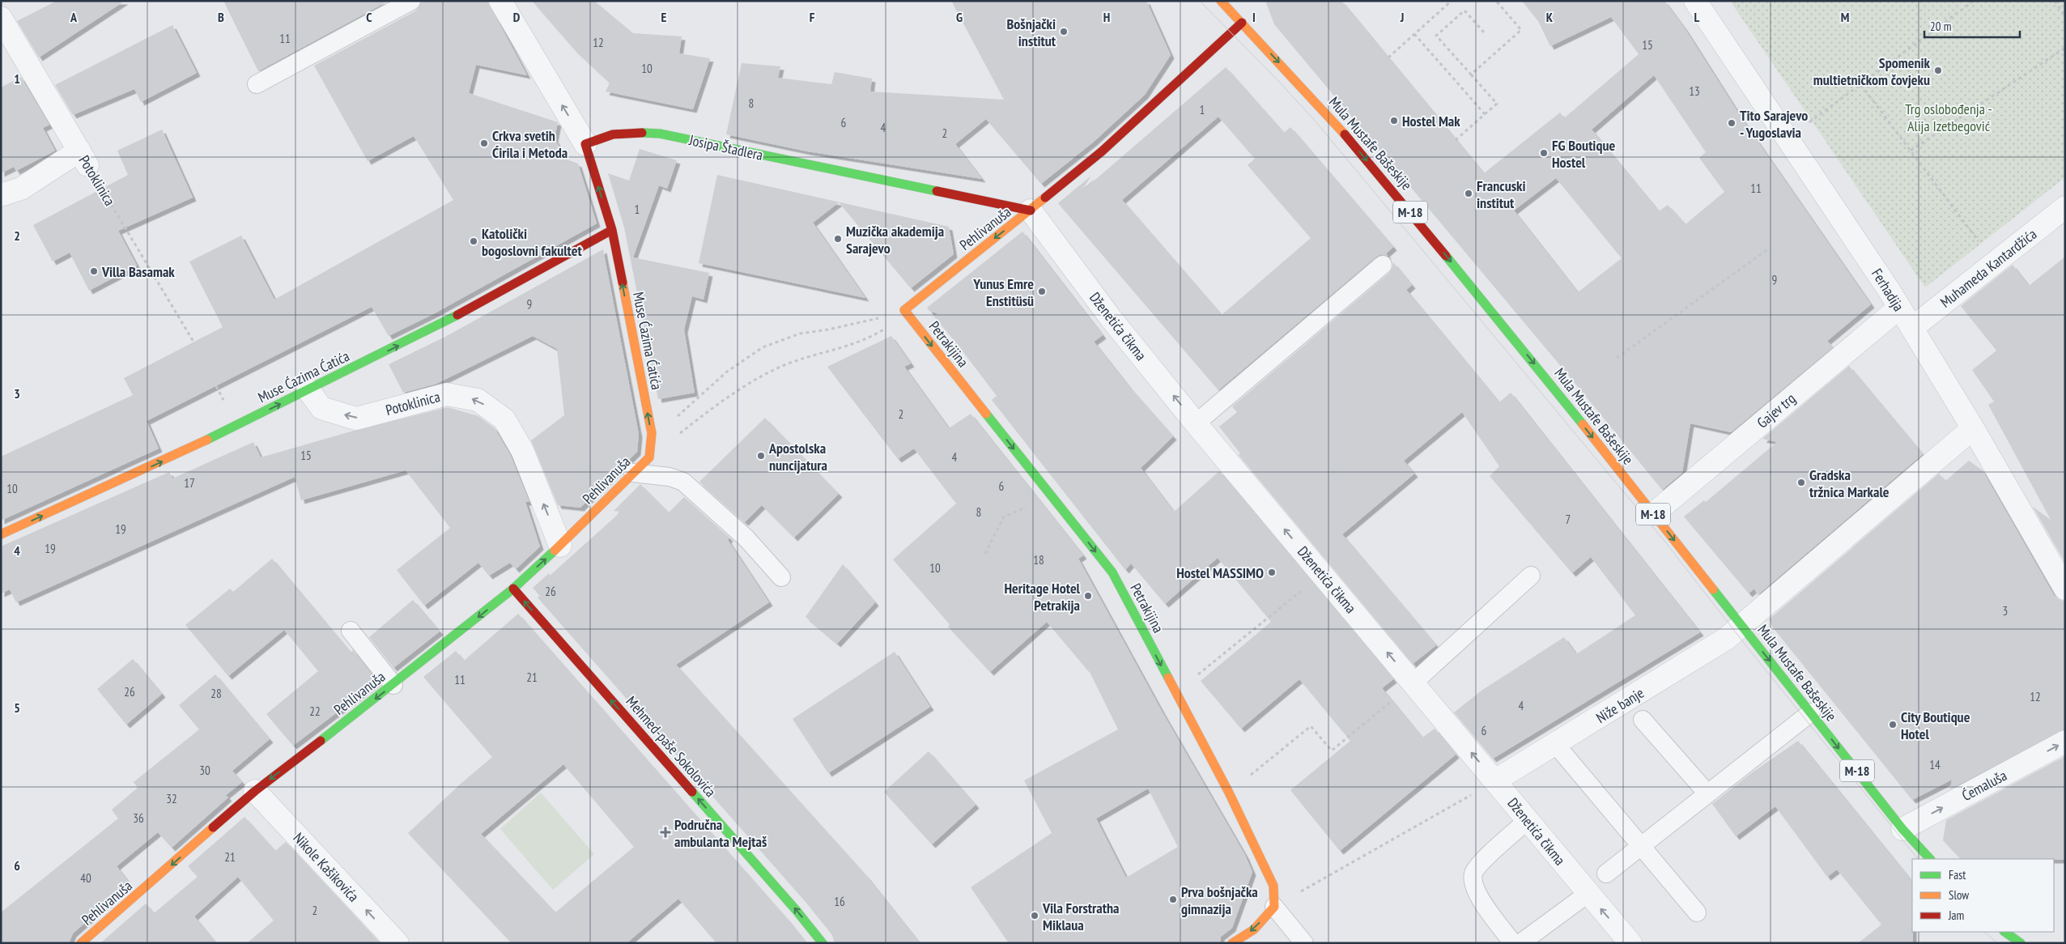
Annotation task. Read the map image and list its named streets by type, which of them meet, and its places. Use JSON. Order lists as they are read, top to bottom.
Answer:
{
  "streets": {
    "street": [
      "Mula Mustafe Bašeskije",
      "Josipa Štadlera",
      "Potoklinica",
      "M-18",
      "Pehlivanuša",
      "Muhameda Kantardžića",
      "Ferhadija",
      "Dženetića čikma",
      "Muse Ćazima Ćatića",
      "Petrakijina",
      "Gajev trg",
      "Niže banje",
      "Mehmed-paše Sokolovića",
      "Ćemaluša",
      "Nikole Kašikovića"
    ]
  },
  "crossings": [
    ["Mula Mustafe Bašeskije", "Pehlivanuša"],
    ["Mula Mustafe Bašeskije", "Gajev trg"],
    ["Mula Mustafe Bašeskije", "Niže banje"],
    ["Mula Mustafe Bašeskije", "Ćemaluša"],
    ["Josipa Štadlera", "Pehlivanuša"],
    ["Josipa Štadlera", "Dženetića čikma"],
    ["Josipa Štadlera", "Muse Ćazima Ćatića"],
    ["Potoklinica", "Pehlivanuša"],
    ["Potoklinica", "Muse Ćazima Ćatića"],
    ["Pehlivanuša", "Dženetića čikma"],
    ["Pehlivanuša", "Muse Ćazima Ćatića"],
    ["Pehlivanuša", "Petrakijina"],
    ["Pehlivanuša", "Mehmed-paše Sokolovića"],
    ["Pehlivanuša", "Nikole Kašikovića"],
    ["Muhameda Kantardžića", "Ferhadija"],
    ["Ferhadija", "Gajev trg"],
    ["Ferhadija", "Niže banje"],
    ["Dženetića čikma", "Niže banje"]
  ],
  "one_way": [
    "Mula Mustafe Bašeskije",
    "Potoklinica",
    "Pehlivanuša",
    "Dženetića čikma",
    "Muse Ćazima Ćatića",
    "Petrakijina",
    "Mehmed-paše Sokolovića",
    "Ćemaluša",
    "Nikole Kašikovića"
  ],
  "parks": ["Trg oslobođenja - Alija Izetbegović"],
  "places": {
    "other": [
      "Bošnjački institut",
      "Spomenik multietničkom čovjeku",
      "Hostel Mak",
      "Tito Sarajevo - Yugoslavia",
      "Crkva svetih Ćirila i Metoda",
      "FG Boutique Hostel",
      "Francuski institut",
      "Muzička akademija Sarajevo",
      "Katolički bogoslovni fakultet",
      "Villa Basamak",
      "Yunus Emre Enstitüsü",
      "Apostolska nuncijatura",
      "Gradska tržnica Markale",
      "Hostel MASSIMO",
      "Heritage Hotel Petrakija",
      "City Boutique Hotel",
      "Prva bošnjačka gimnazija",
      "Vila Forstratha Miklaua"
    ],
    "health": ["Područna ambulanta Mejtaš"]
  },
  "house_numbers": [
    "11",
    "12",
    "15",
    "10",
    "13",
    "8",
    "1",
    "6",
    "4",
    "2",
    "11",
    "1",
    "9",
    "9",
    "2",
    "15",
    "4",
    "17",
    "6",
    "10",
    "8",
    "7",
    "19",
    "19",
    "18",
    "10",
    "26",
    "3",
    "21",
    "11",
    "26",
    "28",
    "12",
    "4",
    "22",
    "6",
    "14",
    "30",
    "32",
    "36",
    "21",
    "40",
    "16",
    "2"
  ],
  "legend": ["Fast", "Slow", "Jam"],
  "scale_bar": "20 m",
  "grid": {
    "columns": [
      "A",
      "B",
      "C",
      "D",
      "E",
      "F",
      "G",
      "H",
      "I",
      "J",
      "K",
      "L",
      "M"
    ],
    "rows": [
      "1",
      "2",
      "3",
      "4",
      "5",
      "6"
    ]
  }
}
